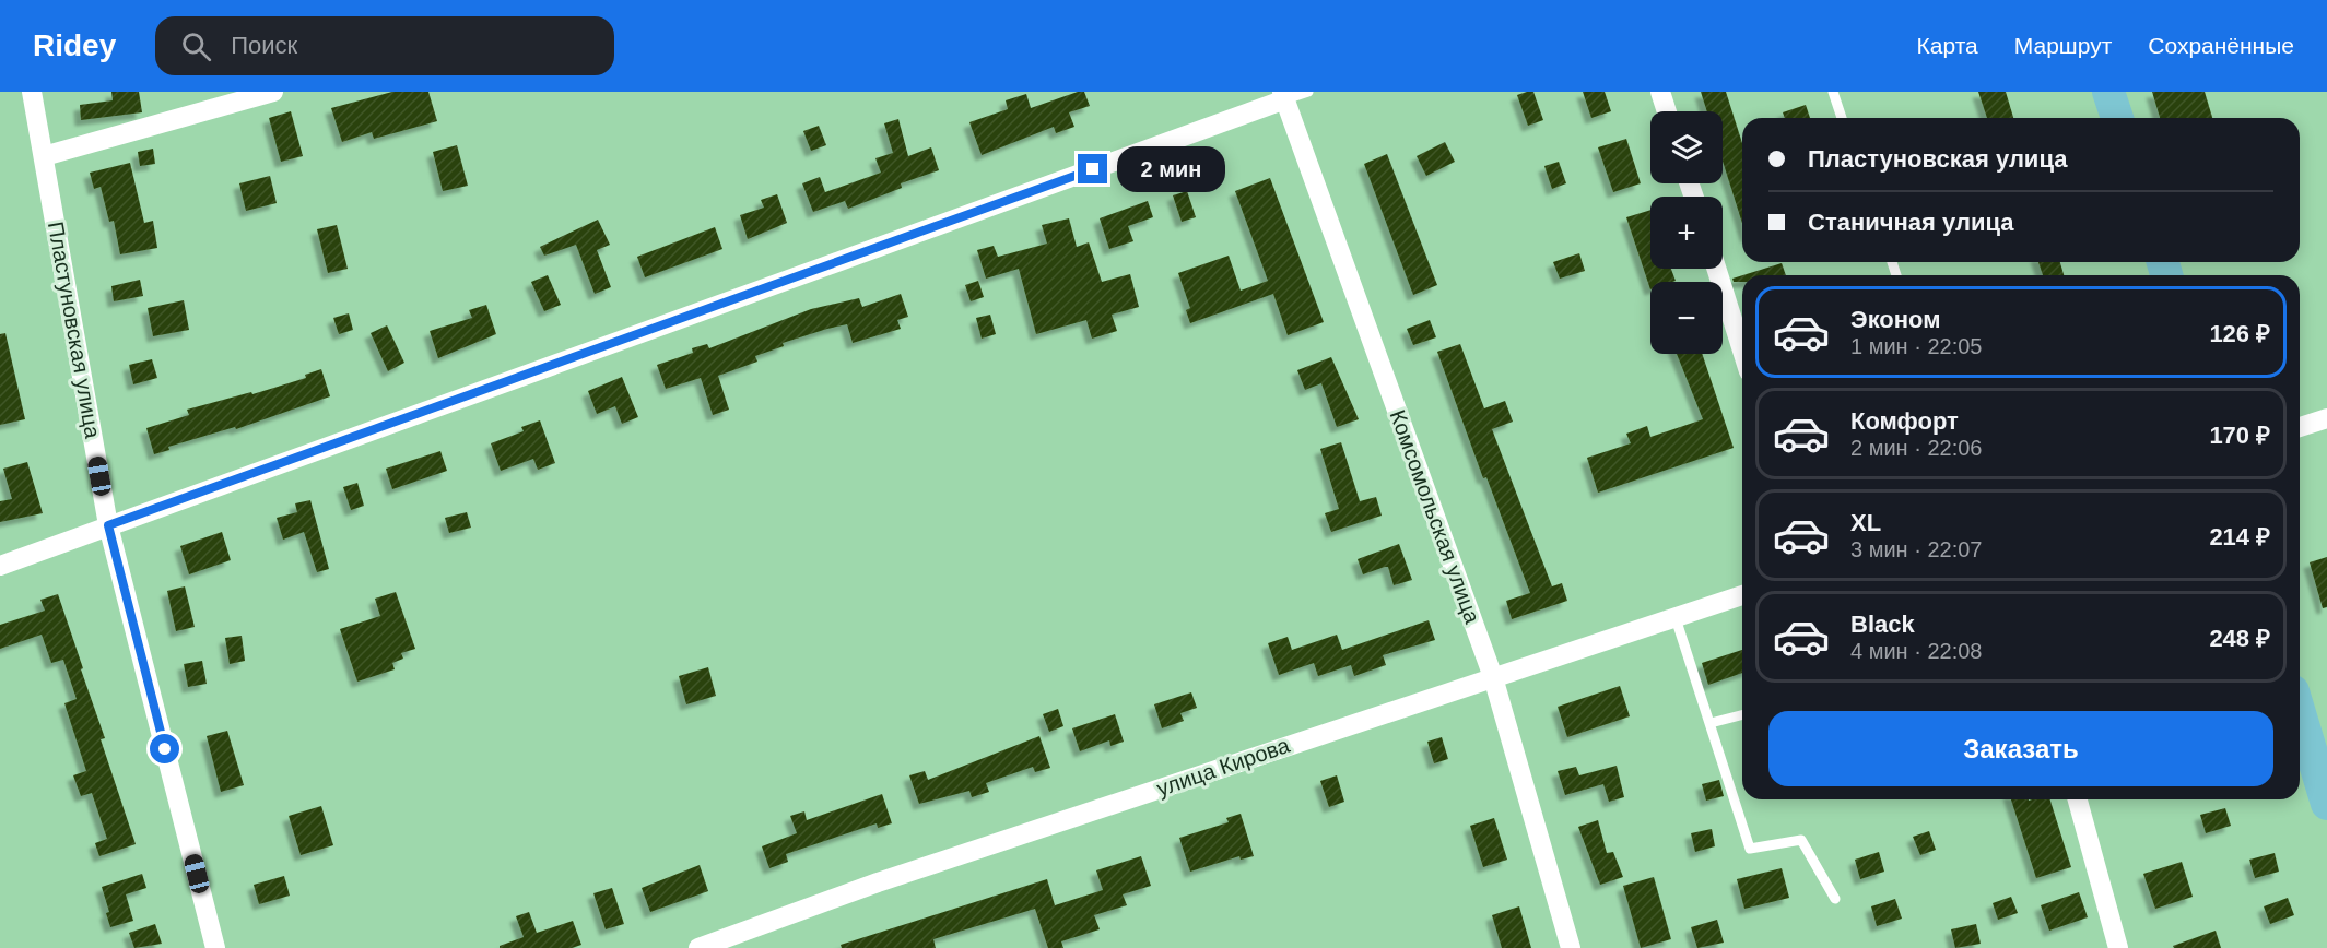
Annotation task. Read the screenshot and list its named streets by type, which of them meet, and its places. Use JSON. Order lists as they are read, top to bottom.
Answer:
{
  "streets": {
    "street": ["Пластуновская улица", "Комсомольская улица", "улица Кирова"]
  },
  "crossings": [
    ["Комсомольская улица", "улица Кирова"]
  ],
  "page": {
    "header": "Ridey",
    "search": "Поиск",
    "nav": ["Карта", "Маршрут", "Сохранённые"],
    "map_buttons": ["+", "−"],
    "banner": ["Пластуновская улица", "Станичная улица"],
    "bubble": "2 мин",
    "list": [
      {
        "name": "Эконом",
        "note": "1 мин · 22:05",
        "value": "126 ₽"
      },
      {
        "name": "Комфорт",
        "note": "2 мин · 22:06",
        "value": "170 ₽"
      },
      {
        "name": "XL",
        "note": "3 мин · 22:07",
        "value": "214 ₽"
      },
      {
        "name": "Black",
        "note": "4 мин · 22:08",
        "value": "248 ₽"
      }
    ],
    "buttons": "Заказать"
  }
}
